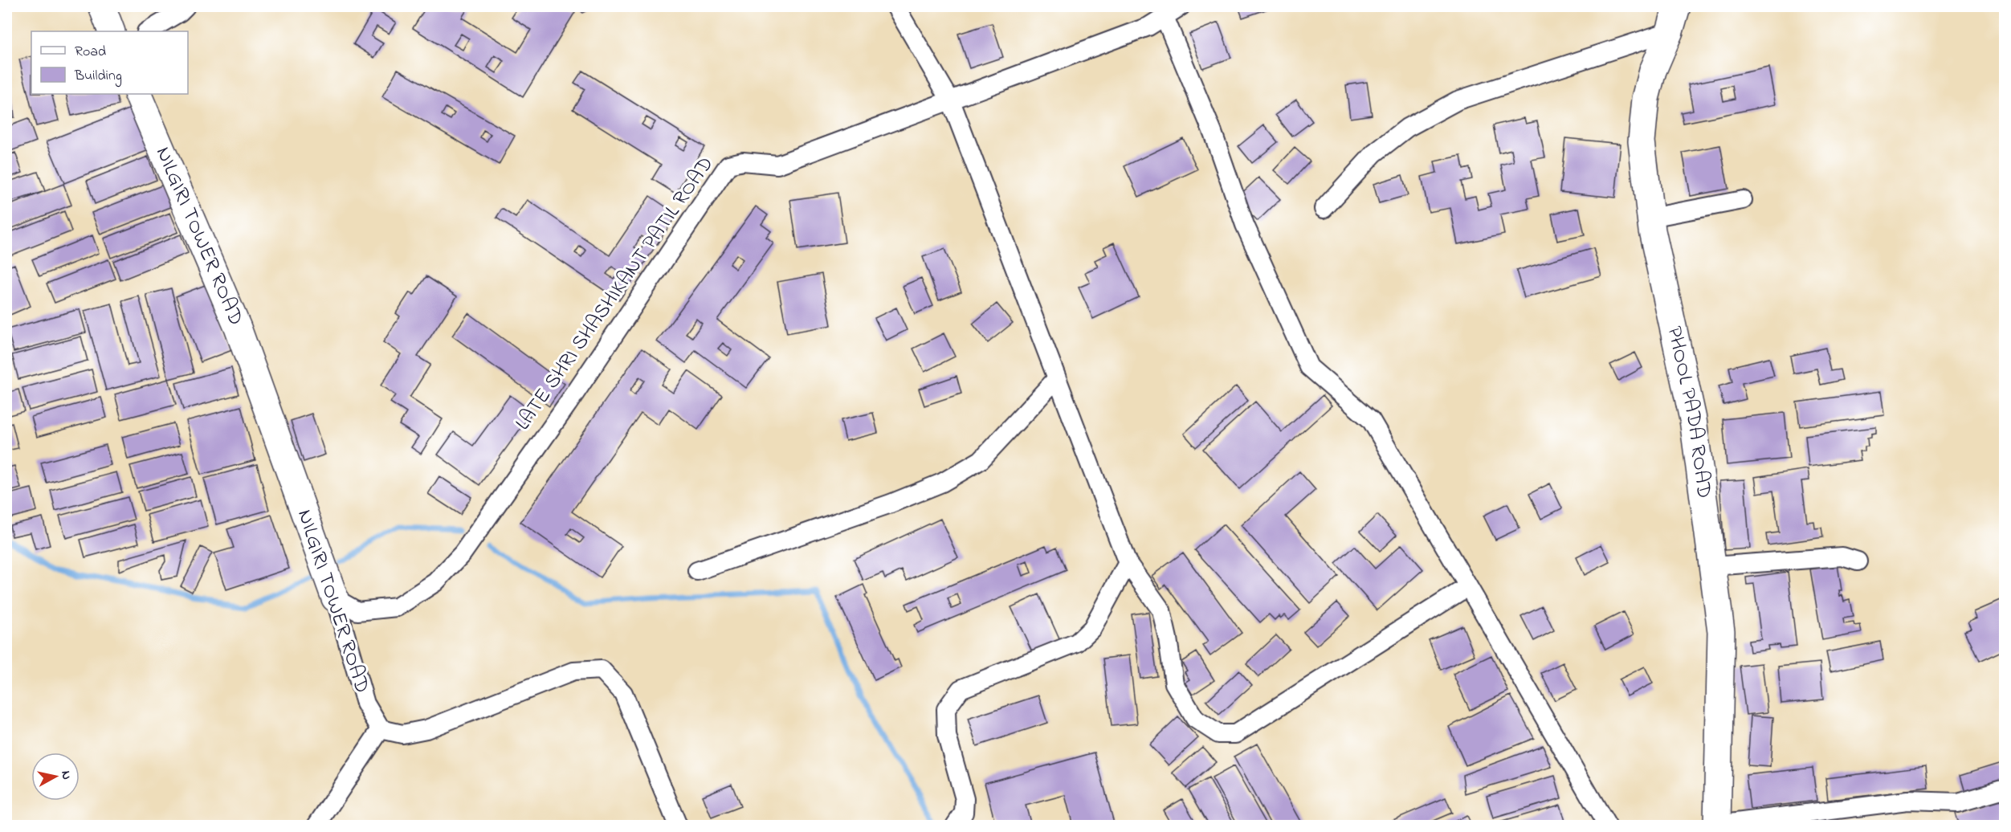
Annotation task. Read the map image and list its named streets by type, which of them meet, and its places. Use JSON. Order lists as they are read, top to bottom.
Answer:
{
  "streets": {
    "street": ["NILGIRI TOWER ROAD", "LATE SHRI SHASHIKANT PATIL ROAD", "PHOOL PADA ROAD"]
  },
  "crossings": [
    ["NILGIRI TOWER ROAD", "LATE SHRI SHASHIKANT PATIL ROAD"]
  ],
  "legend": ["Road", "Building"],
  "north": "right"
}
